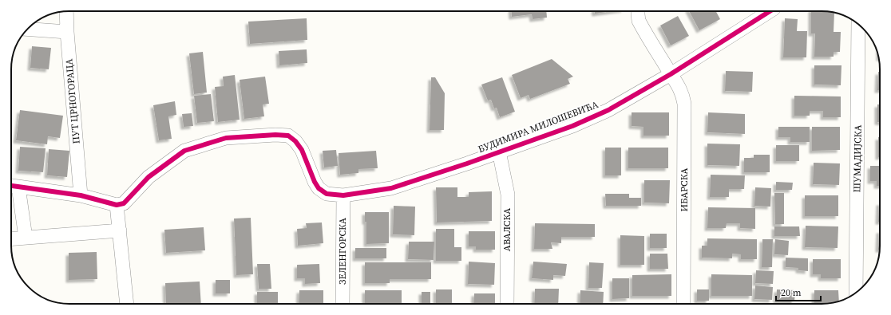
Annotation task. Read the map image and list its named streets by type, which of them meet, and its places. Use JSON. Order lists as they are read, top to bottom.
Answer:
{
  "streets": {
    "street": [
      "ПУТ ЦРНОГОРАЦА",
      "БУДИМИРА МИЛОШЕВИЋА",
      "ШУМАДИЈСКА",
      "ИБАРСКА",
      "АВАЛСКА",
      "ЗЕЛЕНГОРСКА"
    ]
  },
  "crossings": [
    ["БУДИМИРА МИЛОШЕВИЋА", "ИБАРСКА"],
    ["БУДИМИРА МИЛОШЕВИЋА", "АВАЛСКА"],
    ["БУДИМИРА МИЛОШЕВИЋА", "ЗЕЛЕНГОРСКА"]
  ],
  "scale_bar": "20 m"
}
